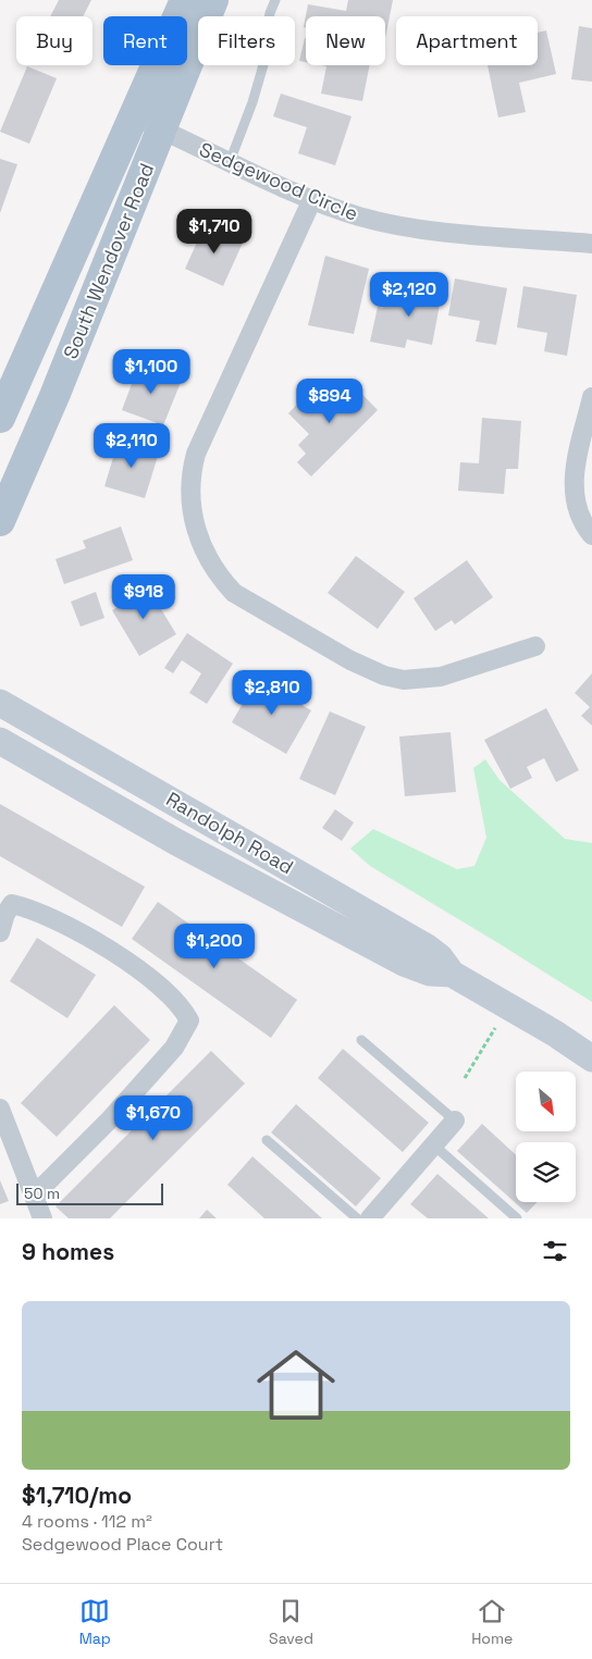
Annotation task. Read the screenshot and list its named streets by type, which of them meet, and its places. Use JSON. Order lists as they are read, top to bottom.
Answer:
{
  "streets": {
    "main road": ["South Wendover Road", "Randolph Road"],
    "street": ["Sedgewood Circle"]
  },
  "crossings": [
    ["Sedgewood Circle", "South Wendover Road"]
  ],
  "scale_bar": "50 m",
  "north": "bottom right",
  "page": {
    "chip": [
      "Buy",
      "Rent",
      "Filters",
      "New",
      "Apartment"
    ],
    "price": [
      "$1,710",
      "$2,120",
      "$1,100",
      "$894",
      "$2,110",
      "$918",
      "$2,810",
      "$1,200",
      "$1,670"
    ],
    "scale": "50 m",
    "heading": "9 homes",
    "list": [
      {
        "name": "$1,710/mo",
        "note": "4 rooms · 112 m² · Sedgewood Place Court"
      }
    ],
    "tabs": ["Map", "Saved", "Home"]
  }
}
